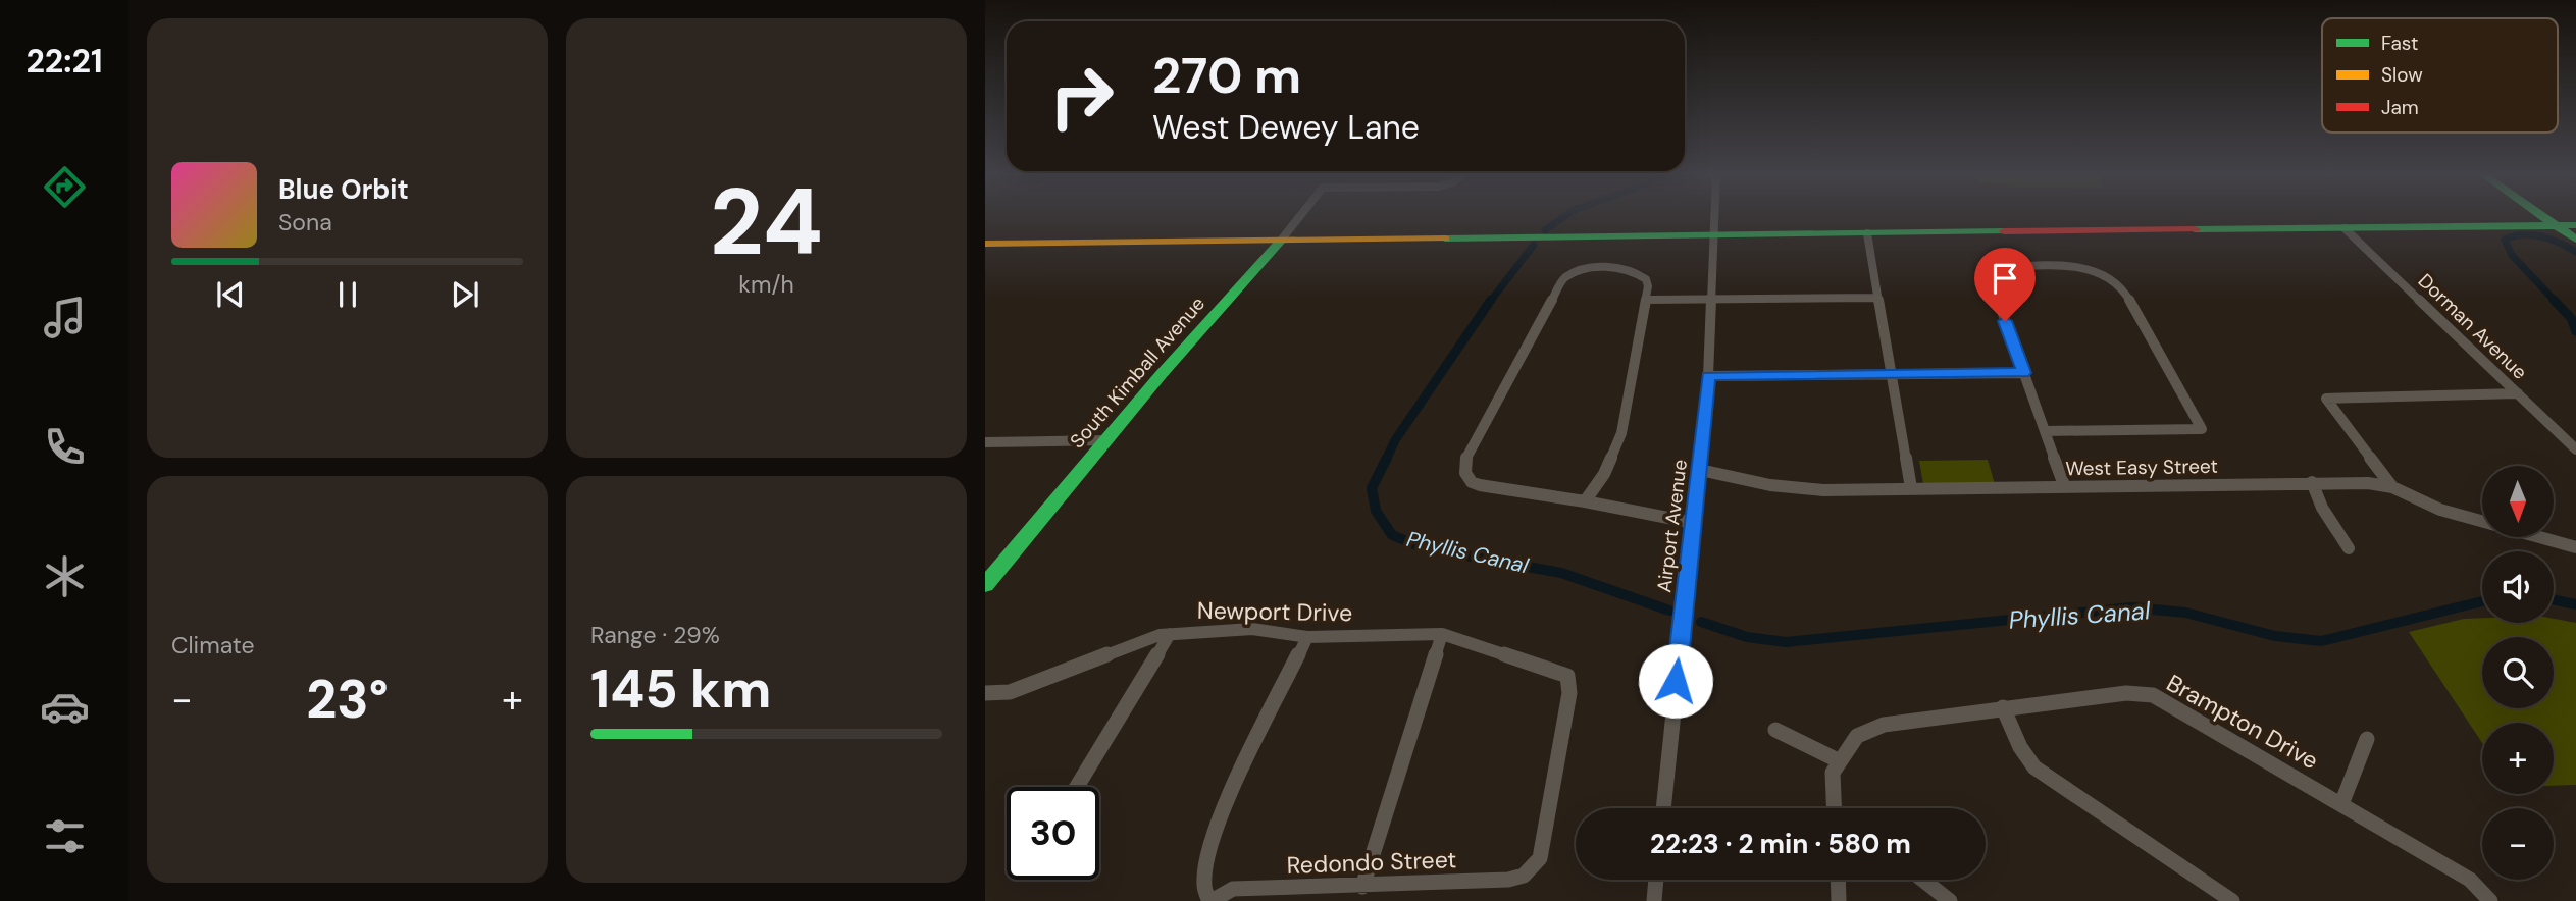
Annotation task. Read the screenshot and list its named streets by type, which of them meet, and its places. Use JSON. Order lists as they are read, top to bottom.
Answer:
{
  "streets": {
    "main road": ["South Kimball Avenue"],
    "street": [
      "Dorman Avenue",
      "West Easy Street",
      "Airport Avenue",
      "Newport Drive",
      "Brampton Drive",
      "Redondo Street"
    ]
  },
  "crossings": [
    ["West Easy Street", "Airport Avenue"],
    ["Newport Drive", "Redondo Street"]
  ],
  "water": ["Phyllis Canal"],
  "legend": ["Fast", "Slow", "Jam"],
  "north": "bottom",
  "page": {
    "tabs": "22:21",
    "tile": [
      ["24", "km/h"],
      "Climate",
      ["Range · 29%", "145 km"]
    ],
    "turn": ["270 m", "West Dewey Lane"],
    "song": ["Blue Orbit", "Sona"],
    "map_buttons": ["+", "−"],
    "heat": ["−", "23°", "+"],
    "limit": "30",
    "trip": "22:23 · 2 min · 580 m"
  }
}
